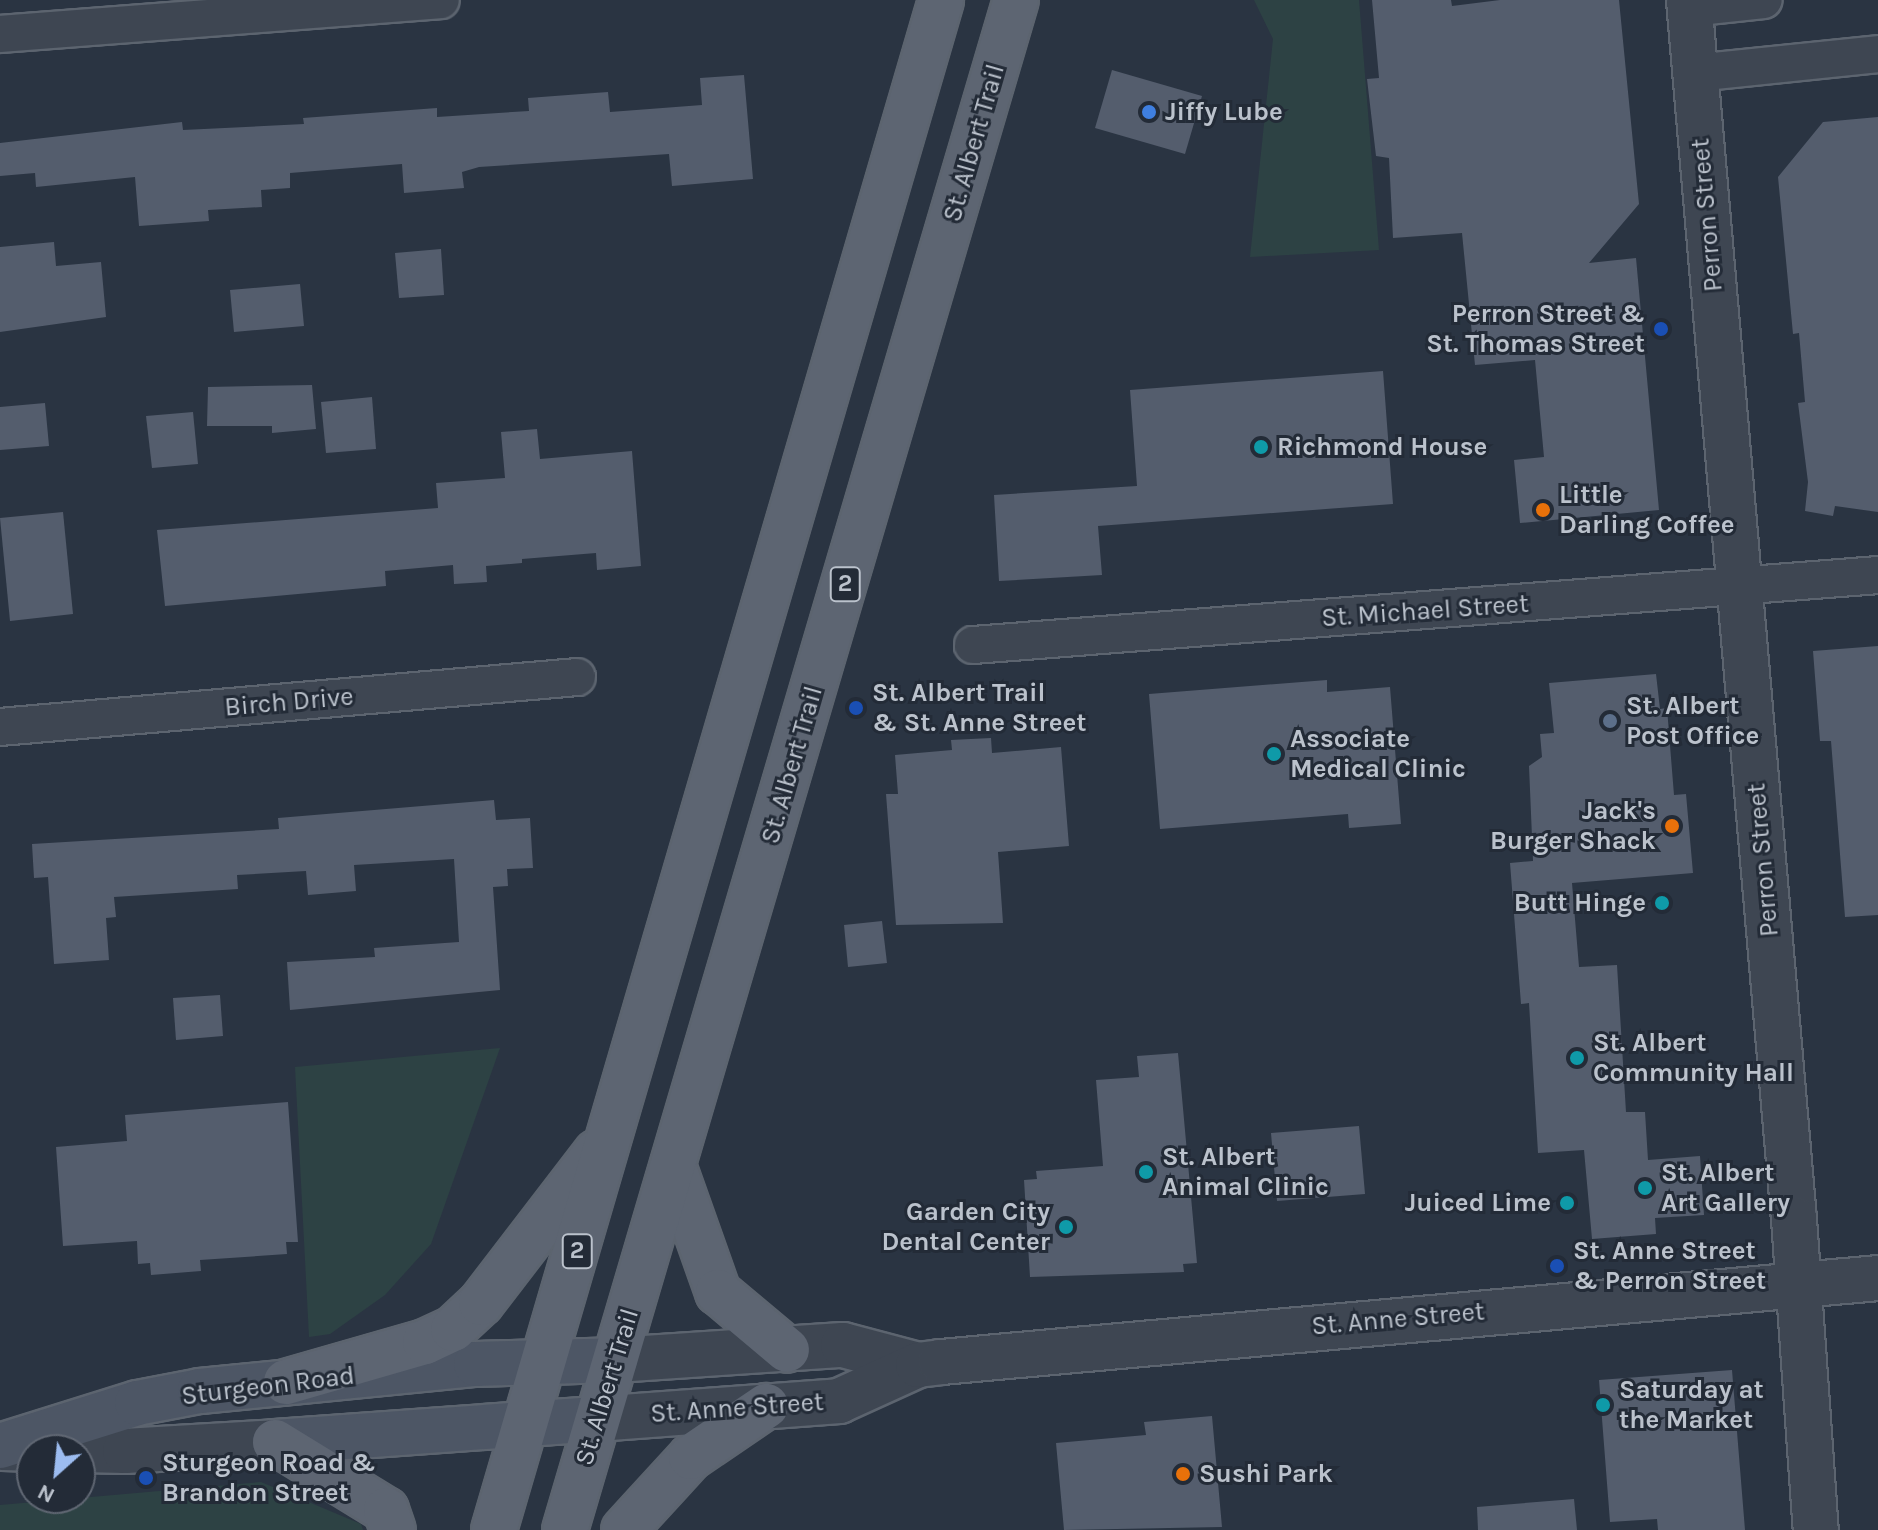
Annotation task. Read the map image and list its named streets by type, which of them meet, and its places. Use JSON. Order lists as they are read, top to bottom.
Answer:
{
  "streets": {
    "main road": ["St. Albert Trail", "2", "Sturgeon Road"],
    "street": [
      "Perron Street",
      "St. Michael Street",
      "Birch Drive",
      "St. Anne Street"
    ]
  },
  "crossings": [
    ["St. Albert Trail", "St. Anne Street"],
    ["St. Albert Trail", "Sturgeon Road"],
    ["Perron Street", "St. Michael Street"],
    ["Perron Street", "St. Anne Street"],
    ["2", "Sturgeon Road"],
    ["St. Anne Street", "Sturgeon Road"]
  ],
  "places": [
    "Jiffy Lube",
    "Perron Street & St. Thomas Street",
    "Richmond House",
    "Little Darling Coffee",
    "St. Albert Trail & St. Anne Street",
    "St. Albert Post Office",
    "Associate Medical Clinic",
    "Jack's Burger Shack",
    "Butt Hinge",
    "St. Albert Community Hall",
    "St. Albert Animal Clinic",
    "St. Albert Art Gallery",
    "Juiced Lime",
    "Garden City Dental Center",
    "St. Anne Street & Perron Street",
    "Saturday at the Market",
    "Sushi Park",
    "Sturgeon Road & Brandon Street"
  ],
  "north": "bottom left"
}
